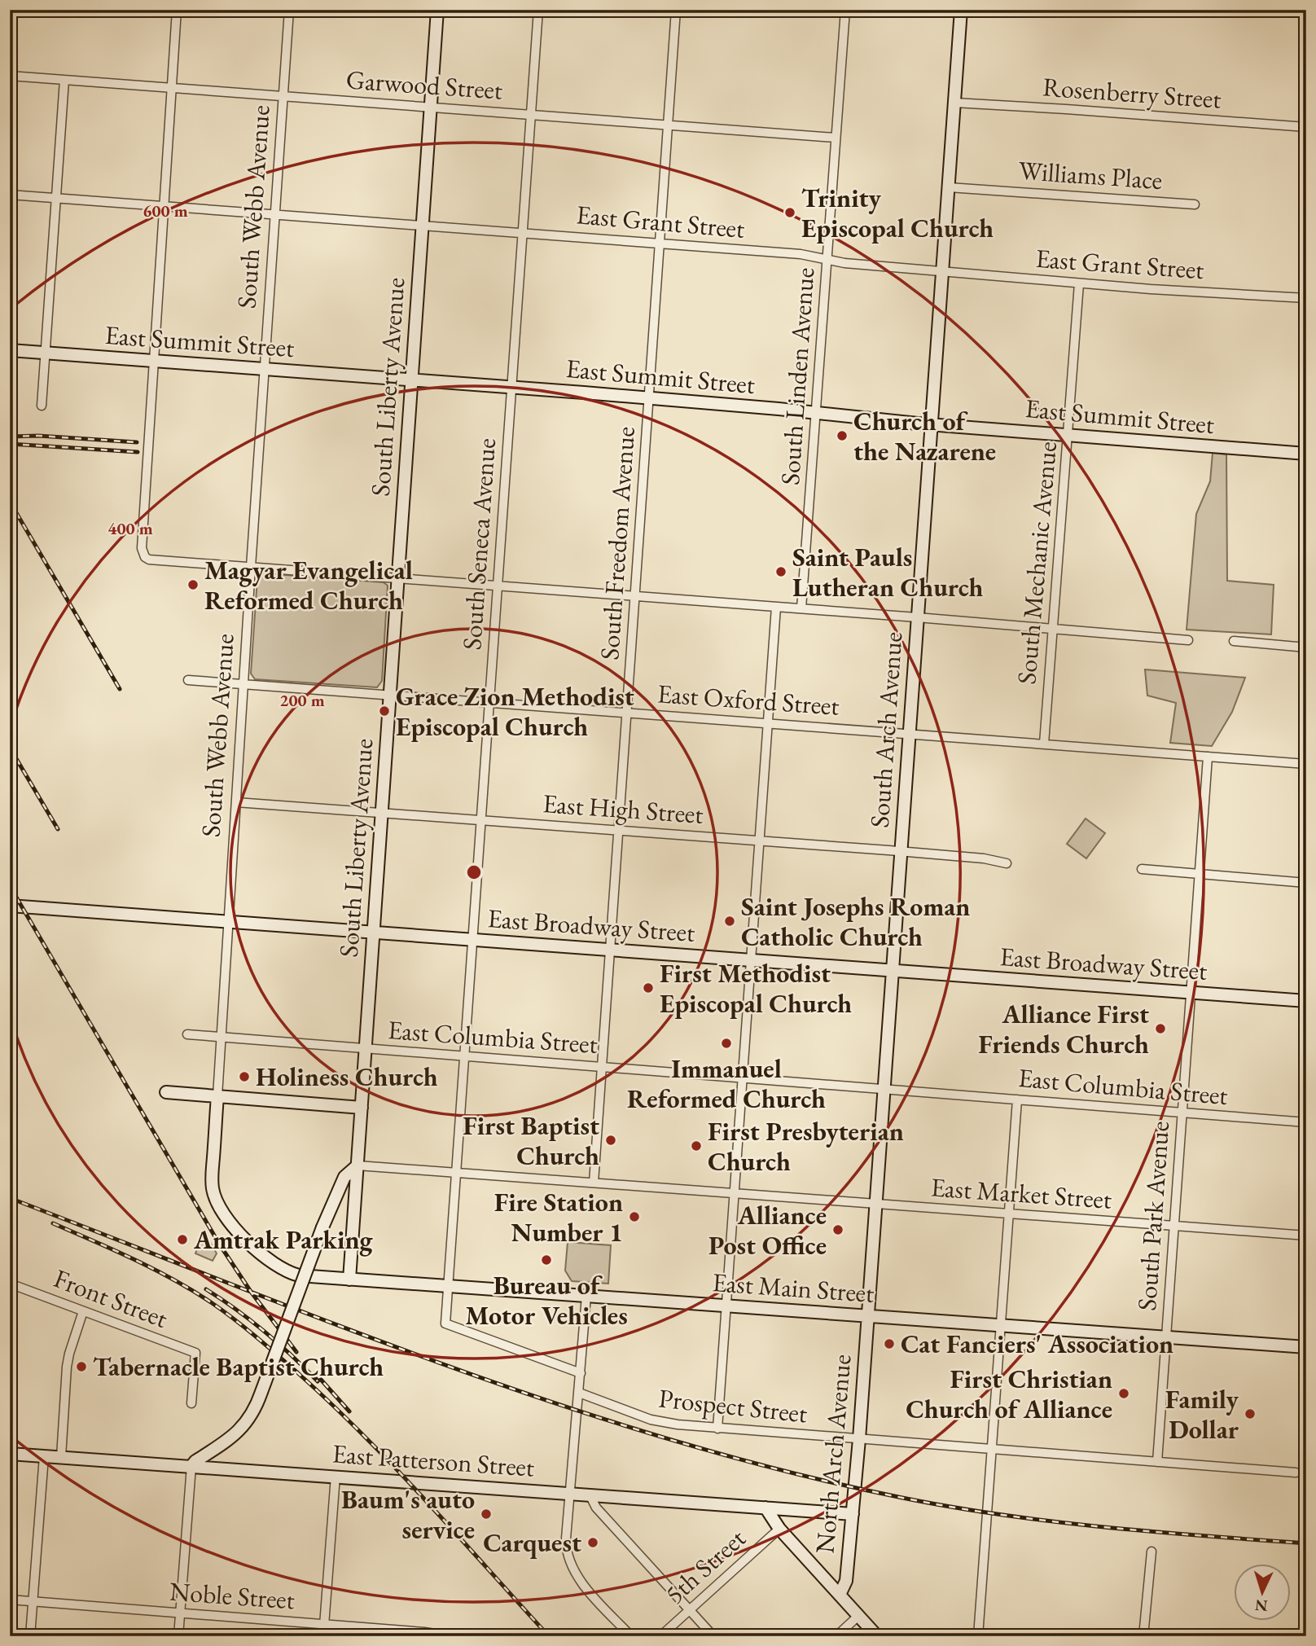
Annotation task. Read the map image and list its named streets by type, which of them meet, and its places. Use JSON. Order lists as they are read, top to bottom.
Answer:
{
  "streets": {
    "street": [
      "Garwood Street",
      "Rosenberry Street",
      "Williams Place",
      "South Webb Avenue",
      "East Grant Street",
      "East Summit Street",
      "South Linden Avenue",
      "South Liberty Avenue",
      "South Freedom Avenue",
      "South Seneca Avenue",
      "South Mechanic Avenue",
      "East Oxford Street",
      "South Arch Avenue",
      "East High Street",
      "East Broadway Street",
      "East Columbia Street",
      "East Market Street",
      "South Park Avenue",
      "East Main Street",
      "Front Street",
      "Prospect Street",
      "North Arch Avenue",
      "East Patterson Street",
      "5th Street",
      "Noble Street"
    ]
  },
  "crossings": [
    ["Garwood Street", "South Webb Avenue"],
    ["Garwood Street", "South Linden Avenue"],
    ["Garwood Street", "South Liberty Avenue"],
    ["Garwood Street", "South Freedom Avenue"],
    ["Garwood Street", "South Seneca Avenue"],
    ["Rosenberry Street", "South Arch Avenue"],
    ["Williams Place", "South Arch Avenue"],
    ["South Webb Avenue", "East Grant Street"],
    ["South Webb Avenue", "East Summit Street"],
    ["South Webb Avenue", "East Oxford Street"],
    ["South Webb Avenue", "East High Street"],
    ["South Webb Avenue", "East Broadway Street"],
    ["South Webb Avenue", "East Columbia Street"],
    ["South Webb Avenue", "East Main Street"],
    ["East Grant Street", "South Linden Avenue"],
    ["East Grant Street", "South Liberty Avenue"],
    ["East Grant Street", "South Freedom Avenue"],
    ["East Grant Street", "South Seneca Avenue"],
    ["East Grant Street", "South Mechanic Avenue"],
    ["East Grant Street", "South Arch Avenue"],
    ["East Summit Street", "South Linden Avenue"],
    ["East Summit Street", "South Liberty Avenue"],
    ["East Summit Street", "South Freedom Avenue"],
    ["East Summit Street", "South Seneca Avenue"],
    ["East Summit Street", "South Mechanic Avenue"],
    ["East Summit Street", "South Arch Avenue"],
    ["South Liberty Avenue", "East Oxford Street"],
    ["South Liberty Avenue", "East High Street"],
    ["South Liberty Avenue", "East Broadway Street"],
    ["South Liberty Avenue", "East Columbia Street"],
    ["South Liberty Avenue", "East Market Street"],
    ["South Liberty Avenue", "East Main Street"],
    ["South Freedom Avenue", "East Oxford Street"],
    ["South Freedom Avenue", "East High Street"],
    ["South Freedom Avenue", "East Broadway Street"],
    ["South Freedom Avenue", "East Columbia Street"],
    ["South Freedom Avenue", "East Market Street"],
    ["South Seneca Avenue", "East Oxford Street"],
    ["South Seneca Avenue", "East High Street"],
    ["South Seneca Avenue", "East Broadway Street"],
    ["South Seneca Avenue", "East Columbia Street"],
    ["South Seneca Avenue", "East Market Street"],
    ["South Seneca Avenue", "East Main Street"],
    ["South Mechanic Avenue", "East Oxford Street"],
    ["East Oxford Street", "South Arch Avenue"],
    ["East Oxford Street", "South Park Avenue"],
    ["South Arch Avenue", "East High Street"],
    ["South Arch Avenue", "East Broadway Street"],
    ["South Arch Avenue", "East Columbia Street"],
    ["South Arch Avenue", "East Market Street"],
    ["South Arch Avenue", "East Main Street"],
    ["South Arch Avenue", "North Arch Avenue"],
    ["East Broadway Street", "South Park Avenue"],
    ["East Columbia Street", "South Park Avenue"],
    ["East Market Street", "South Park Avenue"],
    ["South Park Avenue", "East Main Street"],
    ["South Park Avenue", "Prospect Street"],
    ["East Main Street", "North Arch Avenue"],
    ["Prospect Street", "North Arch Avenue"],
    ["North Arch Avenue", "East Patterson Street"]
  ],
  "places": [
    "Trinity Episcopal Church",
    "Church of the Nazarene",
    "Saint Pauls Lutheran Church",
    "Magyar Evangelical Reformed Church",
    "Grace Zion Methodist Episcopal Church",
    "Saint Josephs Roman Catholic Church",
    "First Methodist Episcopal Church",
    "Alliance First Friends Church",
    "Immanuel Reformed Church",
    "Holiness Church",
    "First Baptist Church",
    "First Presbyterian Church",
    "Fire Station Number 1",
    "Alliance Post Office",
    "Amtrak Parking",
    "Bureau of Motor Vehicles",
    "Cat Fanciers' Association",
    "Tabernacle Baptist Church",
    "First Christian Church of Alliance",
    "Family Dollar",
    "Baum's auto service",
    "Carquest"
  ],
  "north": "bottom",
  "rings": ["600 m", "400 m", "200 m"]
}
